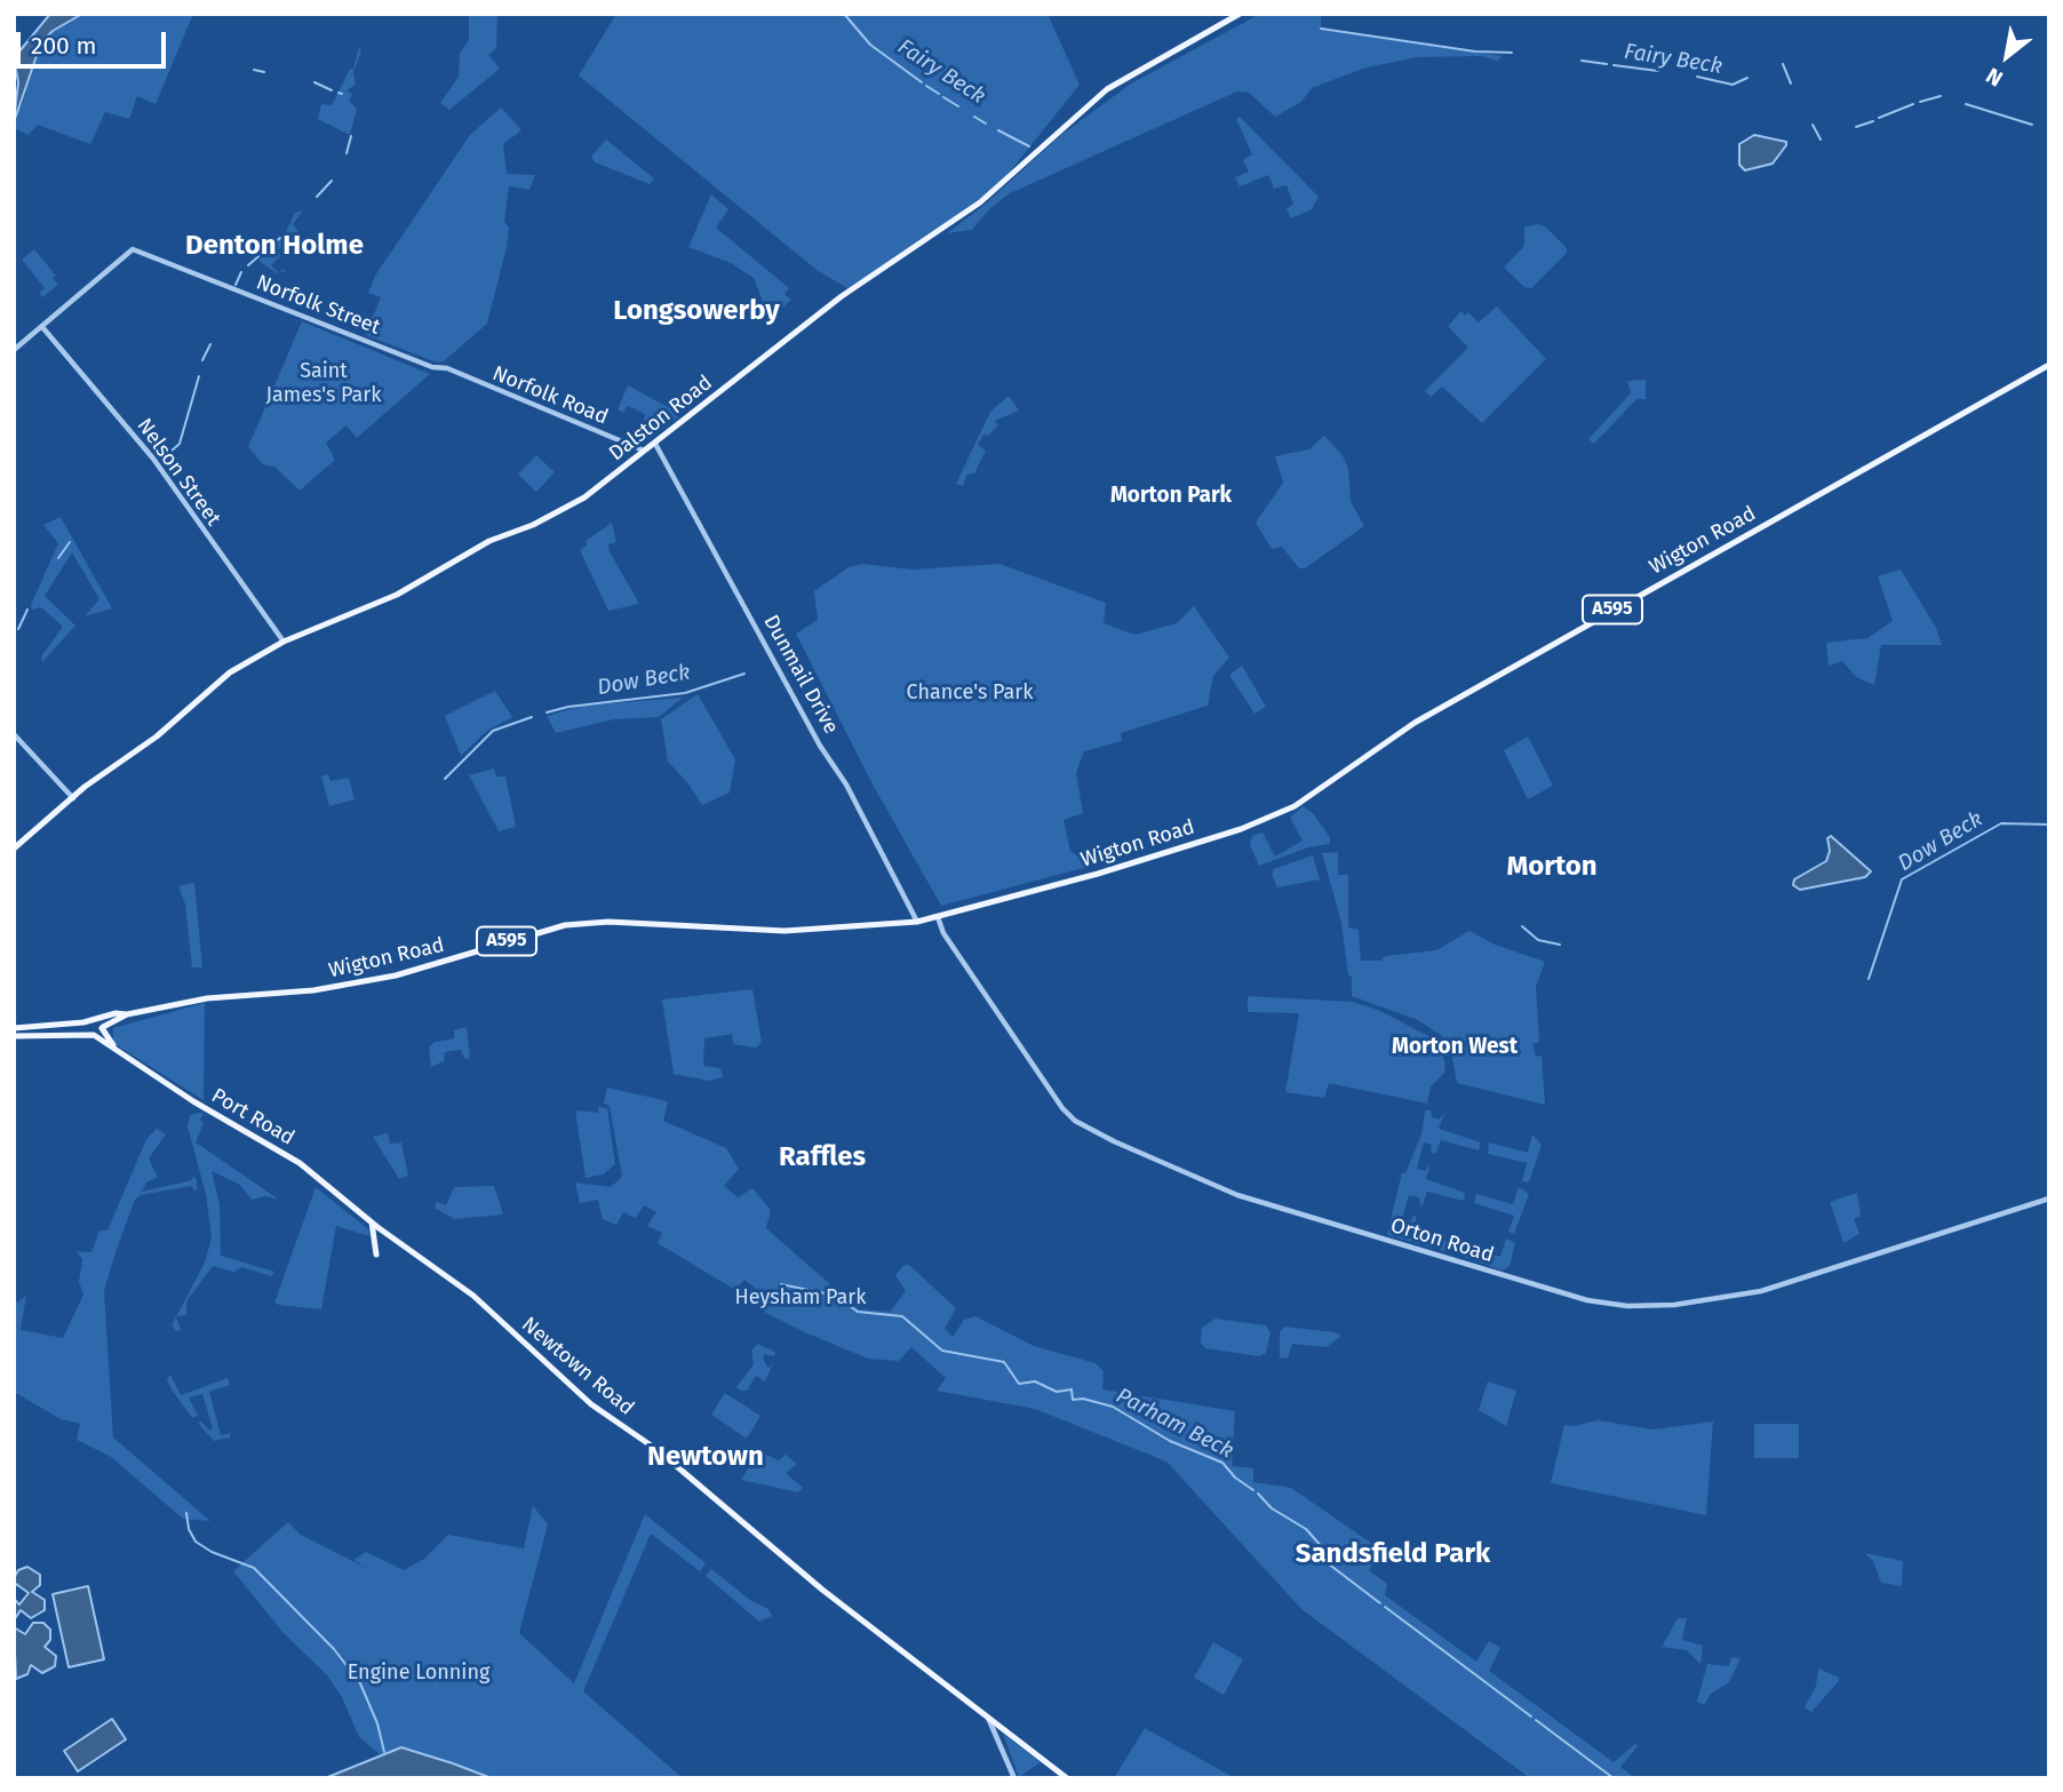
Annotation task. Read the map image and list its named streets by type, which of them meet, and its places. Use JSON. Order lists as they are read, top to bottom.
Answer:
{
  "streets": {
    "main road": [
      "Dalston Road",
      "Wigton Road",
      "A595",
      "Port Road",
      "Newtown Road"
    ],
    "street": [
      "Norfolk Street",
      "Norfolk Road",
      "Nelson Street",
      "Dunmail Drive",
      "Orton Road"
    ]
  },
  "crossings": [
    ["Norfolk Street", "Norfolk Road"],
    ["Norfolk Street", "Nelson Street"],
    ["Norfolk Road", "Dalston Road"],
    ["Dalston Road", "Nelson Street"],
    ["Dalston Road", "Dunmail Drive"],
    ["Wigton Road", "Dunmail Drive"],
    ["Wigton Road", "Port Road"],
    ["Wigton Road", "Orton Road"],
    ["Port Road", "Newtown Road"]
  ],
  "districts": [
    "Denton Holme",
    "Longsowerby",
    "Morton Park",
    "Morton",
    "Morton West",
    "Raffles",
    "Newtown",
    "Sandsfield Park"
  ],
  "water": ["Fairy Beck", "Dow Beck", "Parham Beck"],
  "parks": [
    "Saint James's Park",
    "Chance's Park",
    "Heysham Park",
    "Engine Lonning"
  ],
  "scale_bar": "200 m",
  "north": "bottom left"
}
